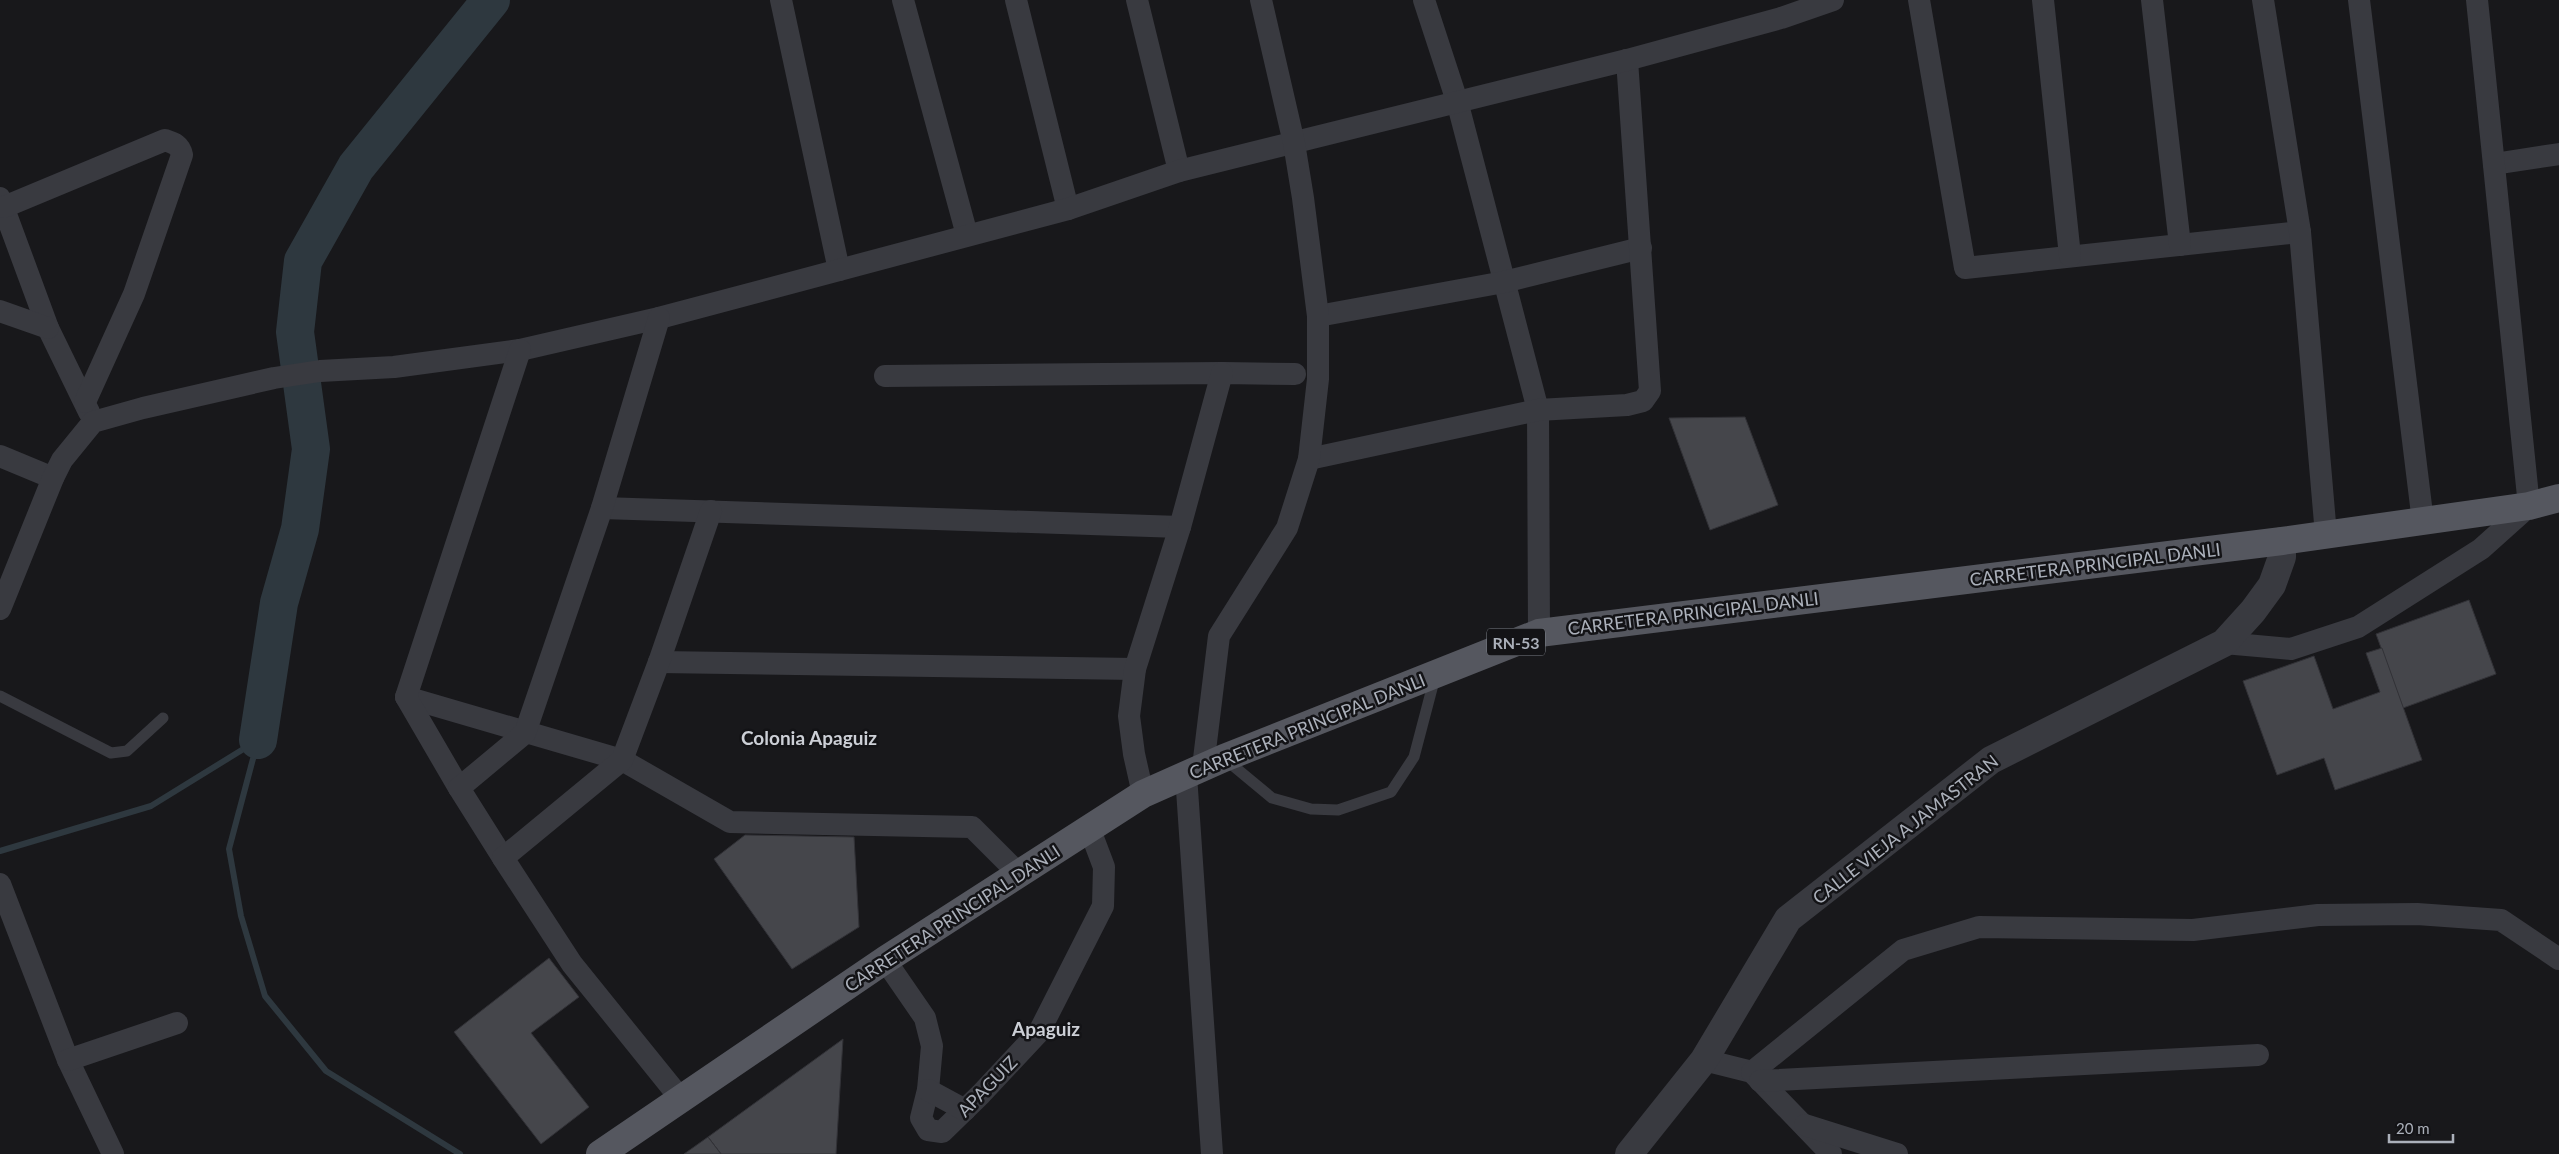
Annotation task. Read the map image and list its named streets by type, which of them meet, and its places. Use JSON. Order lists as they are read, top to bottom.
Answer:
{
  "streets": {
    "main road": ["CARRETERA PRINCIPAL DANLI", "RN-53"],
    "street": ["CALLE VIEJA A JAMASTRAN", "APAGUIZ"]
  },
  "crossings": [
    ["CARRETERA PRINCIPAL DANLI", "CALLE VIEJA A JAMASTRAN"],
    ["CARRETERA PRINCIPAL DANLI", "APAGUIZ"]
  ],
  "districts": ["Colonia Apaguiz", "Apaguiz"],
  "scale_bar": "20 m"
}
